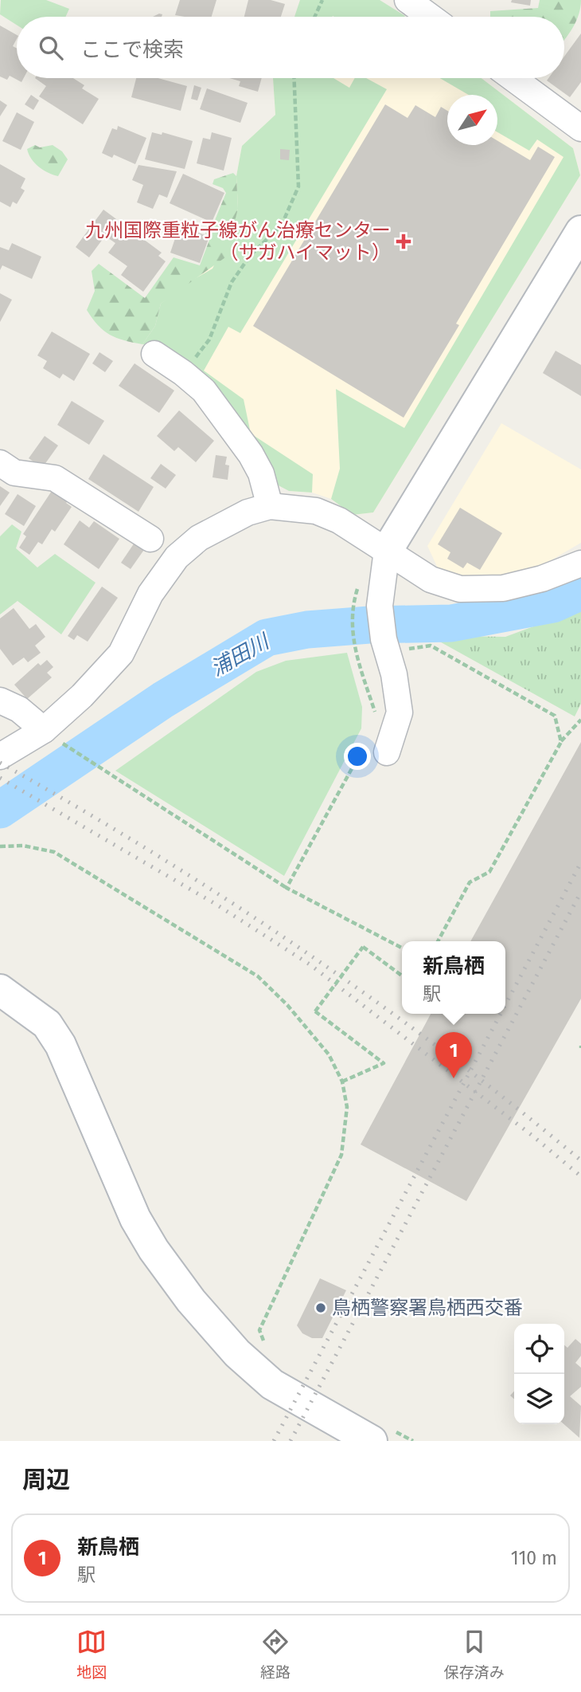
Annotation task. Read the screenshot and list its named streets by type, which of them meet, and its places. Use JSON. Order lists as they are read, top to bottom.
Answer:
{
  "water": ["浦田川"],
  "places": {
    "health": ["九州国際重粒子線がん治療センター （サガハイマット）"],
    "other": ["鳥栖警察署鳥栖西交番"]
  },
  "north": "top right",
  "page": {
    "search": "ここで検索",
    "popup": ["新鳥栖", "駅"],
    "pins": "1",
    "heading": "周辺",
    "list": [
      {
        "mark": "1",
        "name": "新鳥栖",
        "note": "駅",
        "value": "110 m"
      }
    ],
    "nav": ["地図", "経路", "保存済み"]
  }
}
